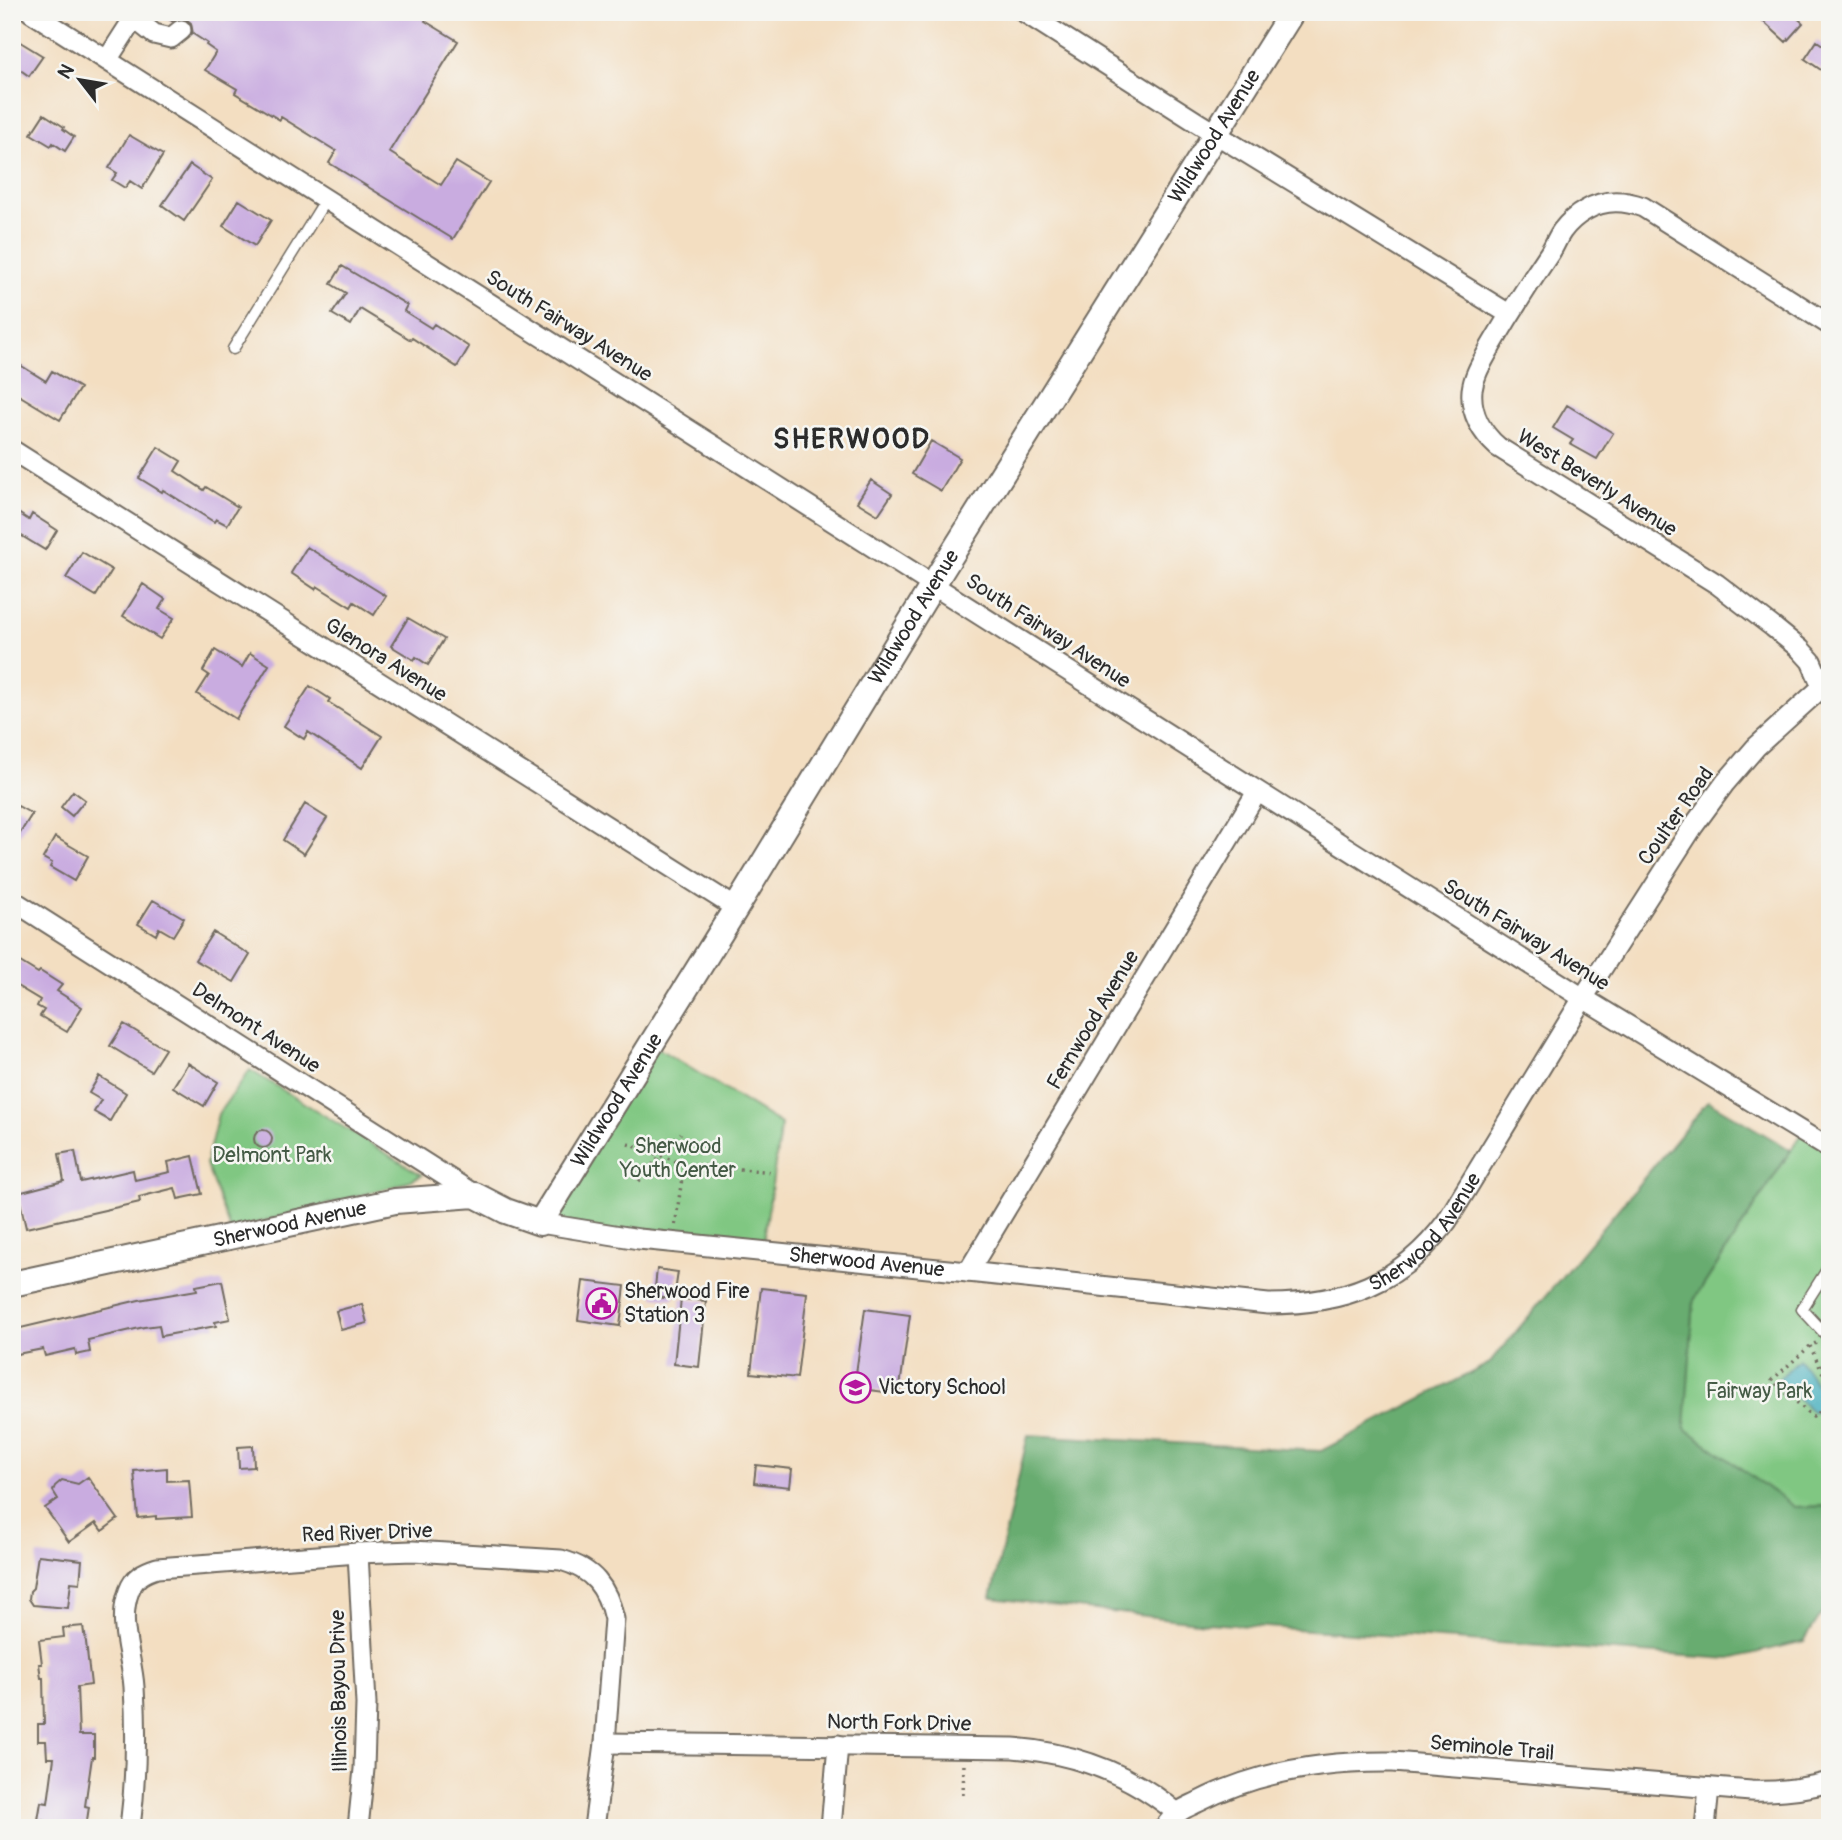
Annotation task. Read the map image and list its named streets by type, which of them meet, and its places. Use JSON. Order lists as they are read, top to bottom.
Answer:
{
  "streets": {
    "street": [
      "Wildwood Avenue",
      "South Fairway Avenue",
      "West Beverly Avenue",
      "Glenora Avenue",
      "Coulter Road",
      "Fernwood Avenue",
      "Delmont Avenue",
      "Sherwood Avenue",
      "Red River Drive",
      "Illinois Bayou Drive",
      "North Fork Drive",
      "Seminole Trail"
    ]
  },
  "crossings": [
    ["Wildwood Avenue", "South Fairway Avenue"],
    ["Wildwood Avenue", "Glenora Avenue"],
    ["Wildwood Avenue", "Sherwood Avenue"],
    ["South Fairway Avenue", "Coulter Road"],
    ["South Fairway Avenue", "Fernwood Avenue"],
    ["South Fairway Avenue", "Sherwood Avenue"],
    ["West Beverly Avenue", "Coulter Road"],
    ["Coulter Road", "Sherwood Avenue"],
    ["Fernwood Avenue", "Sherwood Avenue"],
    ["Delmont Avenue", "Sherwood Avenue"],
    ["Red River Drive", "Illinois Bayou Drive"],
    ["Red River Drive", "North Fork Drive"],
    ["North Fork Drive", "Seminole Trail"]
  ],
  "districts": ["SHERWOOD"],
  "parks": ["Sherwood Youth Center", "Delmont Park", "Fairway Park"],
  "places": {
    "public building": ["Sherwood Fire Station 3"],
    "school or university": ["Victory School"]
  },
  "north": "top left"
}
